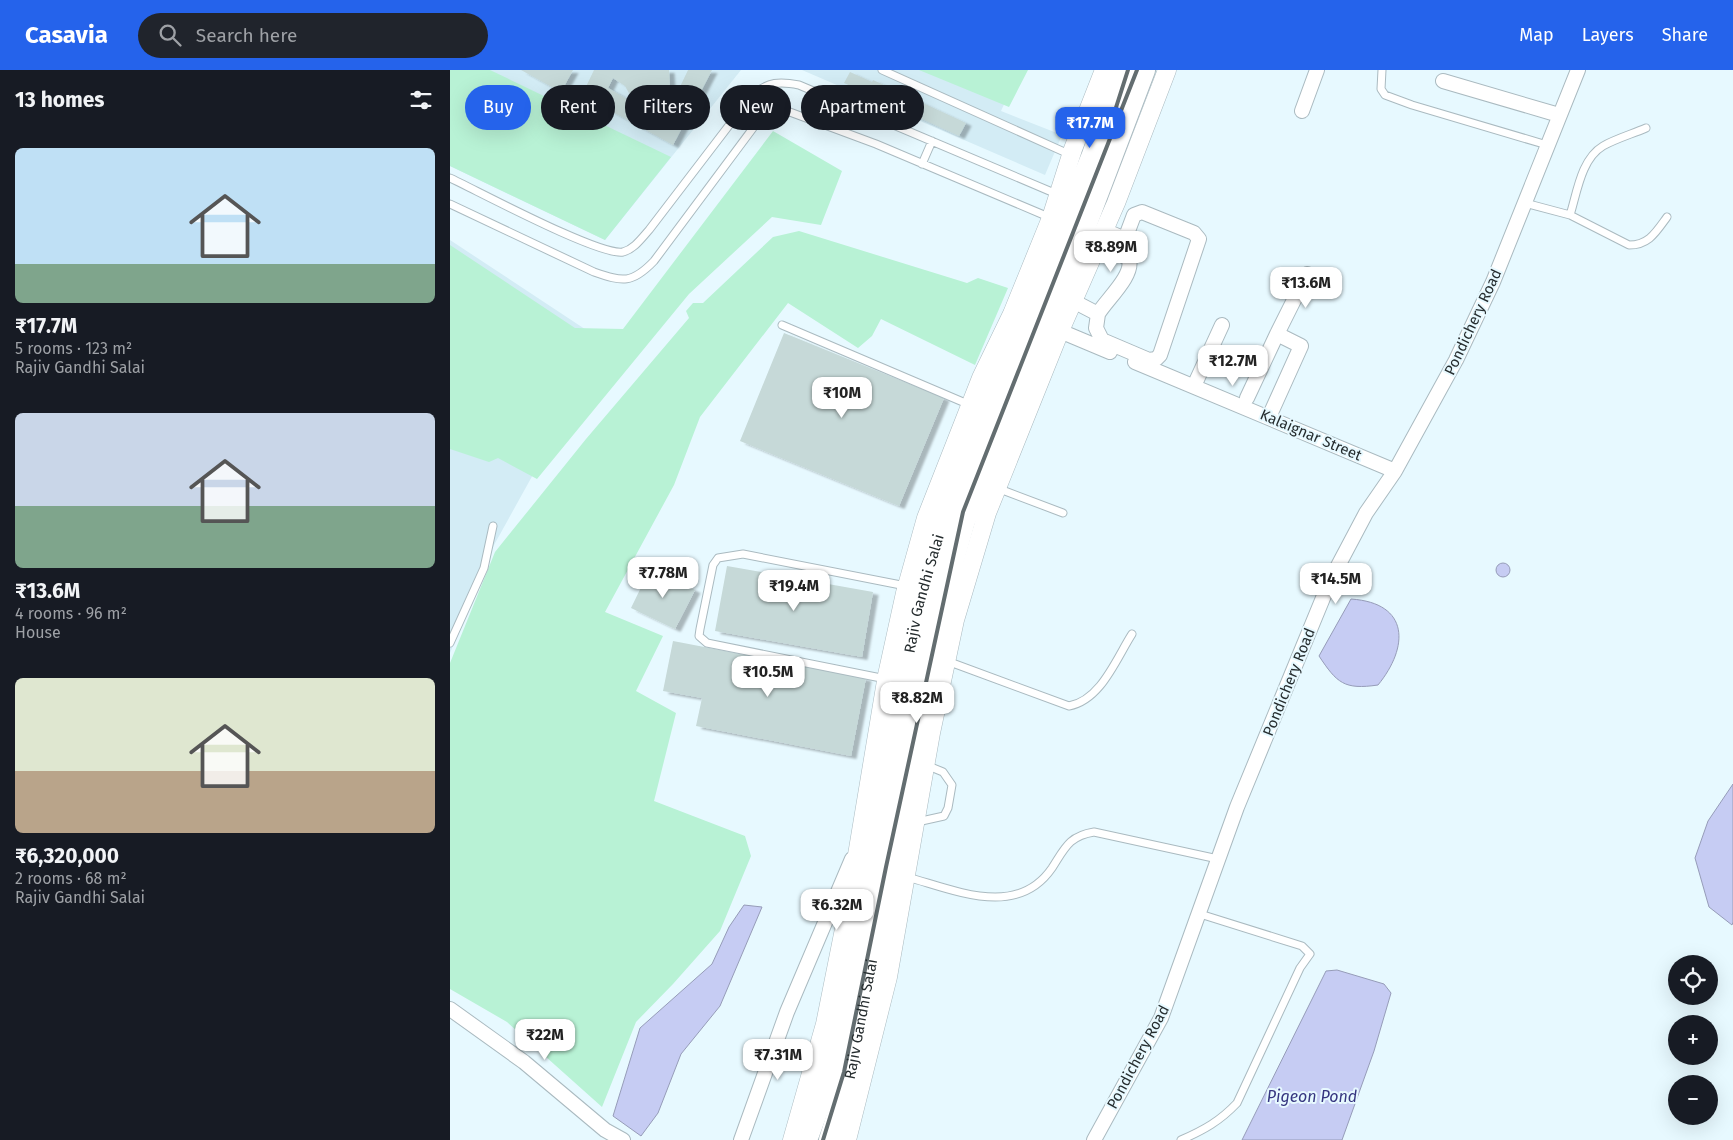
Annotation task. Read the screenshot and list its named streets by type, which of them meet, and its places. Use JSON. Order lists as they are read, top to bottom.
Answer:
{
  "streets": {
    "main road": ["Rajiv Gandhi Salai"],
    "street": ["Pondichery Road", "Kalaignar Street"]
  },
  "crossings": [
    ["Pondichery Road", "Kalaignar Street"]
  ],
  "water": ["Pigeon Pond"],
  "page": {
    "header": "Casavia",
    "search": "Search here",
    "nav": ["Map", "Layers", "Share"],
    "heading": "13 homes",
    "chip": [
      "Buy",
      "Rent",
      "Filters",
      "New",
      "Apartment"
    ],
    "price": [
      "₹17.7M",
      "₹8.89M",
      "₹13.6M",
      "₹12.7M",
      "₹10M",
      "₹7.78M",
      "₹14.5M",
      "₹19.4M",
      "₹10.5M",
      "₹8.82M",
      "₹6.32M",
      "₹22M",
      "₹7.31M"
    ],
    "list": [
      {
        "name": "₹17.7M",
        "note": "5 rooms · 123 m² · Rajiv Gandhi Salai"
      },
      {
        "name": "₹13.6M",
        "note": "4 rooms · 96 m² · House"
      },
      {
        "name": "₹6,320,000",
        "note": "2 rooms · 68 m² · Rajiv Gandhi Salai"
      }
    ],
    "map_buttons": ["+", "−"]
  }
}
